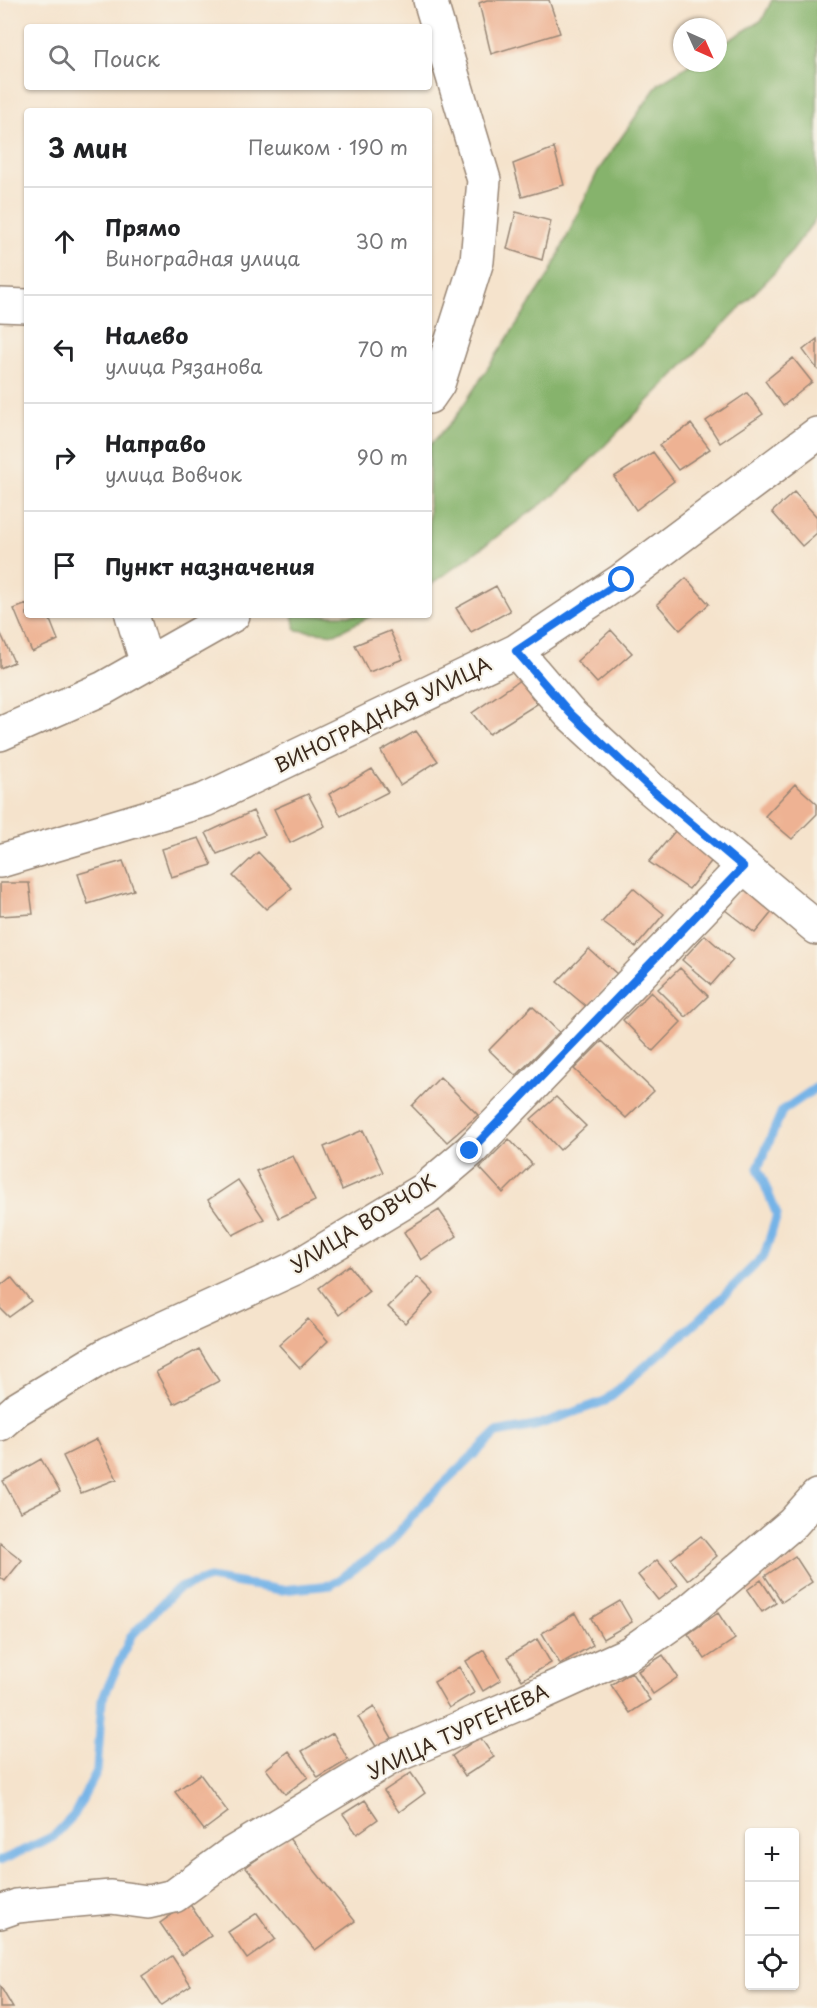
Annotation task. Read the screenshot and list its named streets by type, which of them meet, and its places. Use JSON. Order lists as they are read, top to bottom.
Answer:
{
  "streets": {
    "street": ["ВИНОГРАДНАЯ УЛИЦА", "УЛИЦА ВОВЧОК", "УЛИЦА ТУРГЕНЕВА"]
  },
  "north": "bottom right",
  "page": {
    "search": "Поиск",
    "heading": ["3 мин", "Пешком · 190 m"],
    "list": [
      ["Прямо", "Виноградная улица", "30 m"],
      ["Налево", "улица Рязанова", "70 m"],
      ["Направо", "улица Вовчок", "90 m"],
      "Пункт назначения"
    ],
    "map_buttons": ["+", "−"]
  }
}
